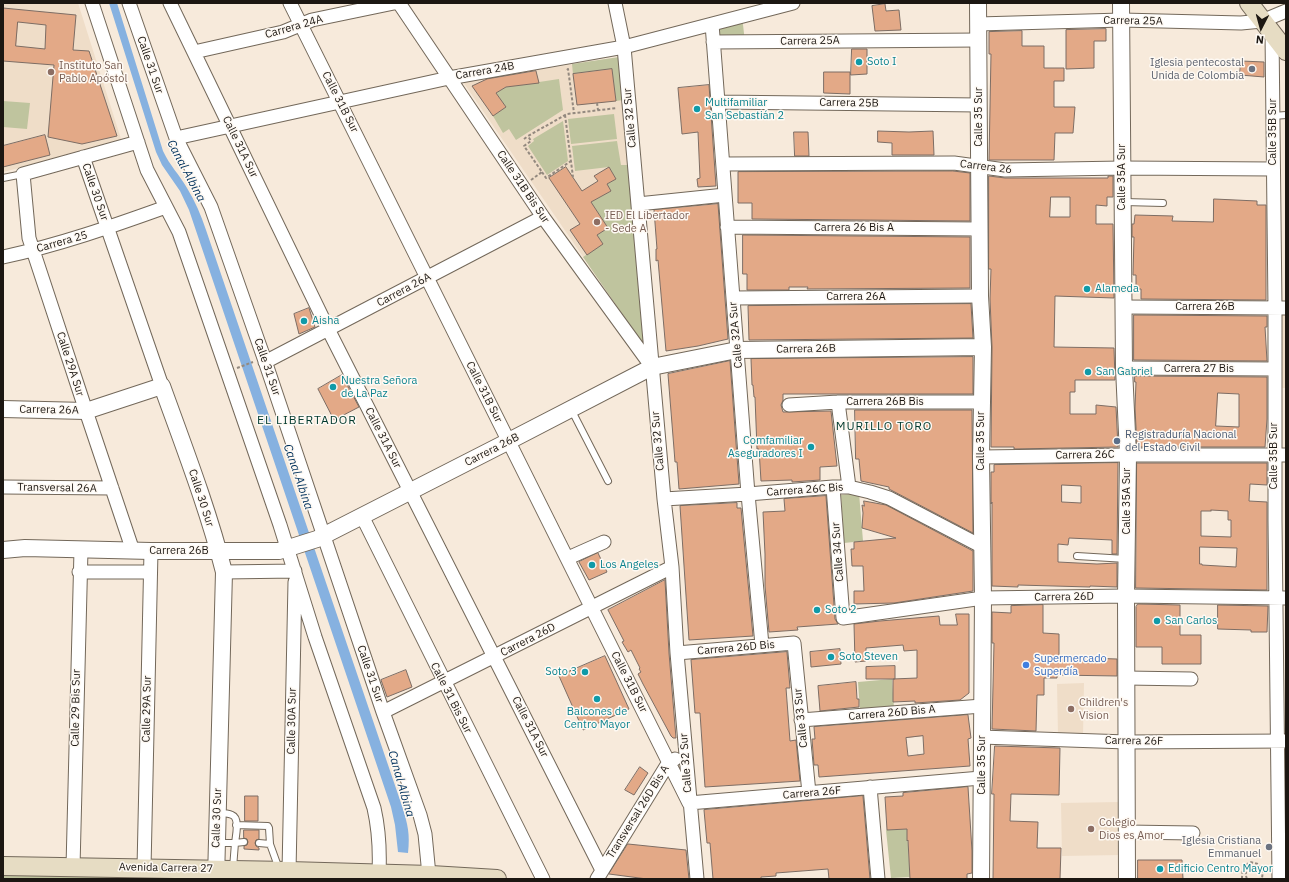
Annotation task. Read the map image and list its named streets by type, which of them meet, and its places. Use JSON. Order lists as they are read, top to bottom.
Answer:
{
  "streets": {
    "main road": ["Avenida Carrera 27"],
    "street": [
      "Carrera 25A",
      "Carrera 24A",
      "Calle 31 Sur",
      "Carrera 24B",
      "Calle 31B Sur",
      "Carrera 25B",
      "Calle 35 Sur",
      "Calle 32 Sur",
      "Calle 35B Sur",
      "Calle 31A Sur",
      "Carrera 26",
      "Calle 35A Sur",
      "Calle 31B Bis Sur",
      "Calle 30 Sur",
      "Carrera 26 Bis A",
      "Carrera 25",
      "Carrera 26A",
      "Carrera 26B",
      "Calle 32A Sur",
      "Calle 29A Sur",
      "Carrera 27 Bis",
      "Carrera 26B Bis",
      "Carrera 26C",
      "Transversal 26A",
      "Carrera 26C Bis",
      "Calle 34 Sur",
      "Carrera 26D",
      "Carrera 26D Bis",
      "Calle 31 Bis Sur",
      "Calle 29 Bis Sur",
      "Carrera 26D Bis A",
      "Calle 33 Sur",
      "Calle 30A Sur",
      "Carrera 26F",
      "Transversal 26D Bis A"
    ]
  },
  "crossings": [
    ["Carrera 25A", "Calle 35 Sur"],
    ["Carrera 25A", "Calle 35B Sur"],
    ["Carrera 25A", "Calle 35A Sur"],
    ["Carrera 25A", "Calle 32A Sur"],
    ["Carrera 24A", "Calle 31B Sur"],
    ["Carrera 24A", "Calle 31A Sur"],
    ["Calle 31 Sur", "Carrera 24B"],
    ["Calle 31 Sur", "Carrera 26A"],
    ["Calle 31 Sur", "Carrera 26B"],
    ["Calle 31 Sur", "Carrera 26D"],
    ["Calle 31 Sur", "Avenida Carrera 27"],
    ["Carrera 24B", "Calle 31B Sur"],
    ["Carrera 24B", "Calle 32 Sur"],
    ["Carrera 24B", "Calle 31A Sur"],
    ["Carrera 24B", "Calle 31B Bis Sur"],
    ["Carrera 24B", "Calle 32A Sur"],
    ["Calle 31B Sur", "Calle 32 Sur"],
    ["Calle 31B Sur", "Carrera 26A"],
    ["Calle 31B Sur", "Carrera 26B"],
    ["Calle 31B Sur", "Carrera 26D"],
    ["Calle 31B Sur", "Carrera 26F"],
    ["Calle 31B Sur", "Transversal 26D Bis A"],
    ["Carrera 25B", "Calle 35 Sur"],
    ["Carrera 25B", "Calle 32A Sur"],
    ["Calle 35 Sur", "Carrera 26"],
    ["Calle 35 Sur", "Carrera 26 Bis A"],
    ["Calle 35 Sur", "Carrera 26A"],
    ["Calle 35 Sur", "Carrera 26B"],
    ["Calle 35 Sur", "Carrera 26B Bis"],
    ["Calle 35 Sur", "Carrera 26C"],
    ["Calle 35 Sur", "Carrera 26C Bis"],
    ["Calle 35 Sur", "Carrera 26D"],
    ["Calle 35 Sur", "Carrera 26D Bis A"],
    ["Calle 35 Sur", "Carrera 26F"],
    ["Calle 32 Sur", "Calle 31B Bis Sur"],
    ["Calle 32 Sur", "Carrera 26B"],
    ["Calle 32 Sur", "Carrera 26C Bis"],
    ["Calle 32 Sur", "Carrera 26D"],
    ["Calle 32 Sur", "Carrera 26D Bis"],
    ["Calle 32 Sur", "Carrera 26F"],
    ["Calle 32 Sur", "Transversal 26D Bis A"],
    ["Calle 35B Sur", "Carrera 26"],
    ["Calle 35B Sur", "Carrera 26B"],
    ["Calle 35B Sur", "Carrera 27 Bis"],
    ["Calle 35B Sur", "Carrera 26C"],
    ["Calle 35B Sur", "Carrera 26D"],
    ["Calle 35B Sur", "Carrera 26F"],
    ["Calle 31A Sur", "Carrera 26A"],
    ["Calle 31A Sur", "Carrera 26B"],
    ["Calle 31A Sur", "Carrera 26D"],
    ["Calle 31A Sur", "Transversal 26D Bis A"],
    ["Carrera 26", "Calle 35A Sur"],
    ["Carrera 26", "Calle 32A Sur"],
    ["Calle 35A Sur", "Carrera 26B"],
    ["Calle 35A Sur", "Carrera 27 Bis"],
    ["Calle 35A Sur", "Carrera 26C"],
    ["Calle 35A Sur", "Carrera 26D"],
    ["Calle 35A Sur", "Carrera 26F"],
    ["Calle 31B Bis Sur", "Carrera 26A"],
    ["Calle 31B Bis Sur", "Carrera 26B"],
    ["Calle 30 Sur", "Carrera 25"],
    ["Calle 30 Sur", "Carrera 26A"],
    ["Calle 30 Sur", "Carrera 26B"],
    ["Calle 30 Sur", "Avenida Carrera 27"],
    ["Carrera 26 Bis A", "Calle 32A Sur"],
    ["Carrera 25", "Calle 29A Sur"],
    ["Carrera 26A", "Calle 32A Sur"],
    ["Carrera 26A", "Calle 29A Sur"],
    ["Carrera 26B", "Calle 32A Sur"],
    ["Carrera 26B", "Calle 29A Sur"],
    ["Carrera 26B", "Calle 31 Bis Sur"],
    ["Carrera 26B", "Calle 29 Bis Sur"],
    ["Calle 32A Sur", "Carrera 26C Bis"],
    ["Calle 32A Sur", "Carrera 26D Bis"],
    ["Calle 29A Sur", "Transversal 26A"],
    ["Calle 29A Sur", "Avenida Carrera 27"],
    ["Carrera 26C Bis", "Calle 34 Sur"],
    ["Calle 34 Sur", "Carrera 26D"],
    ["Carrera 26D", "Calle 31 Bis Sur"],
    ["Carrera 26D Bis", "Calle 33 Sur"],
    ["Calle 29 Bis Sur", "Avenida Carrera 27"],
    ["Carrera 26D Bis A", "Calle 33 Sur"],
    ["Calle 33 Sur", "Carrera 26F"],
    ["Calle 30A Sur", "Avenida Carrera 27"]
  ],
  "districts": ["EL LIBERTADOR", "MURILLO TORO"],
  "water": ["Canal Albina"],
  "places": [
    "Soto I",
    "Iglesia pentecostal Unida de Colombia",
    "Instituto San Pablo Apóstol",
    "Multifamiliar San Sebastián 2",
    "IED El Libertador - Sede A",
    "Alameda",
    "Aisha",
    "San Gabriel",
    "Nuestra Señora de La Paz",
    "Registraduría Nacional del Estado Civil",
    "Comfamiliar Aseguradores I",
    "Los Angeles",
    "Soto 2",
    "San Carlos",
    "Soto Steven",
    "Supermercado Superdía",
    "Soto 3",
    "Balcones de Centro Mayor",
    "Children's Vision",
    "Colegio Dios es Amor",
    "Iglesia Cristiana Emmanuel",
    "Edificio Centro Mayor"
  ],
  "north": "bottom"
}
